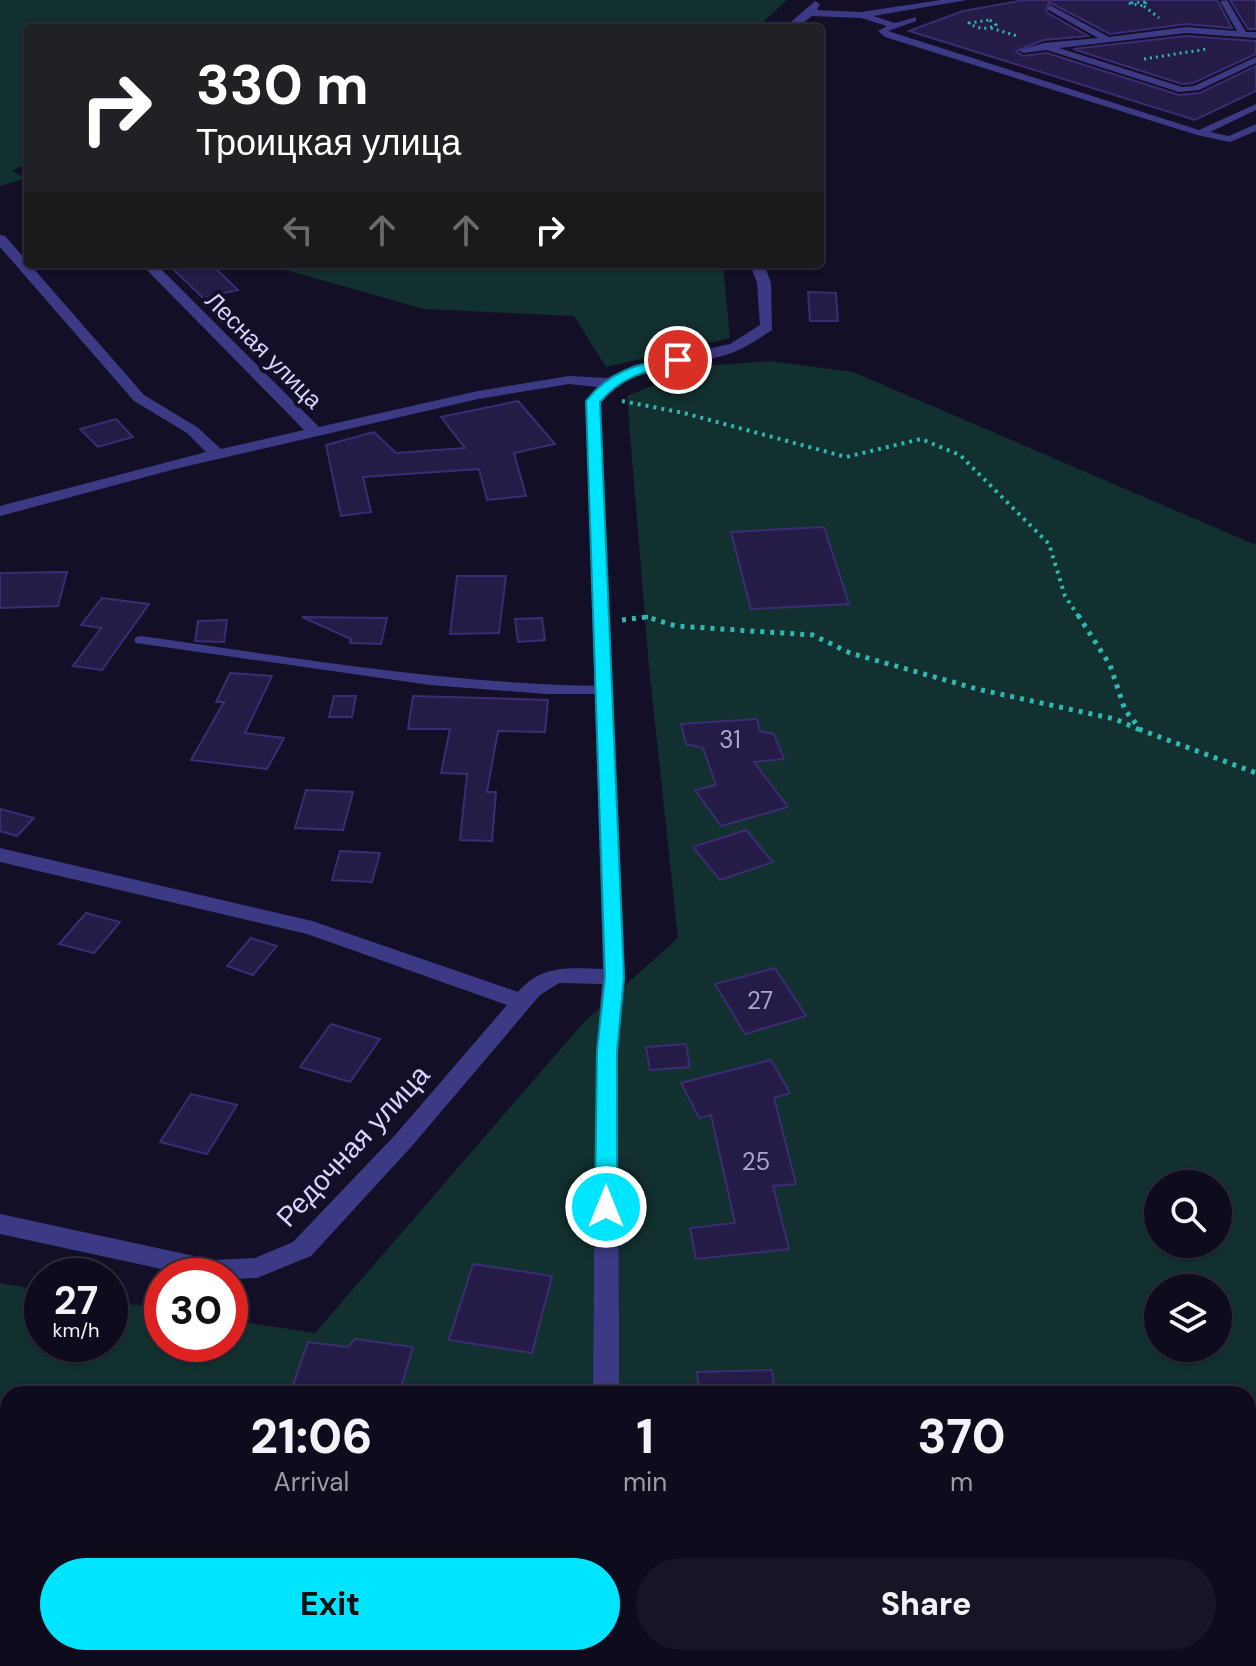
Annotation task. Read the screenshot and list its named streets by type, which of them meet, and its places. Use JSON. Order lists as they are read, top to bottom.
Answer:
{
  "streets": {
    "street": ["Лесная улица", "Редочная улица"]
  },
  "house_numbers": ["31", "27", "25"],
  "page": {
    "turn": ["330 m", "Троицкая улица"],
    "speed": "27 km/h",
    "limit": "30",
    "eta": [
      "21:06",
      "Arrival",
      "1",
      "min",
      "370",
      "m"
    ],
    "buttons": ["Exit", "Share"]
  }
}
